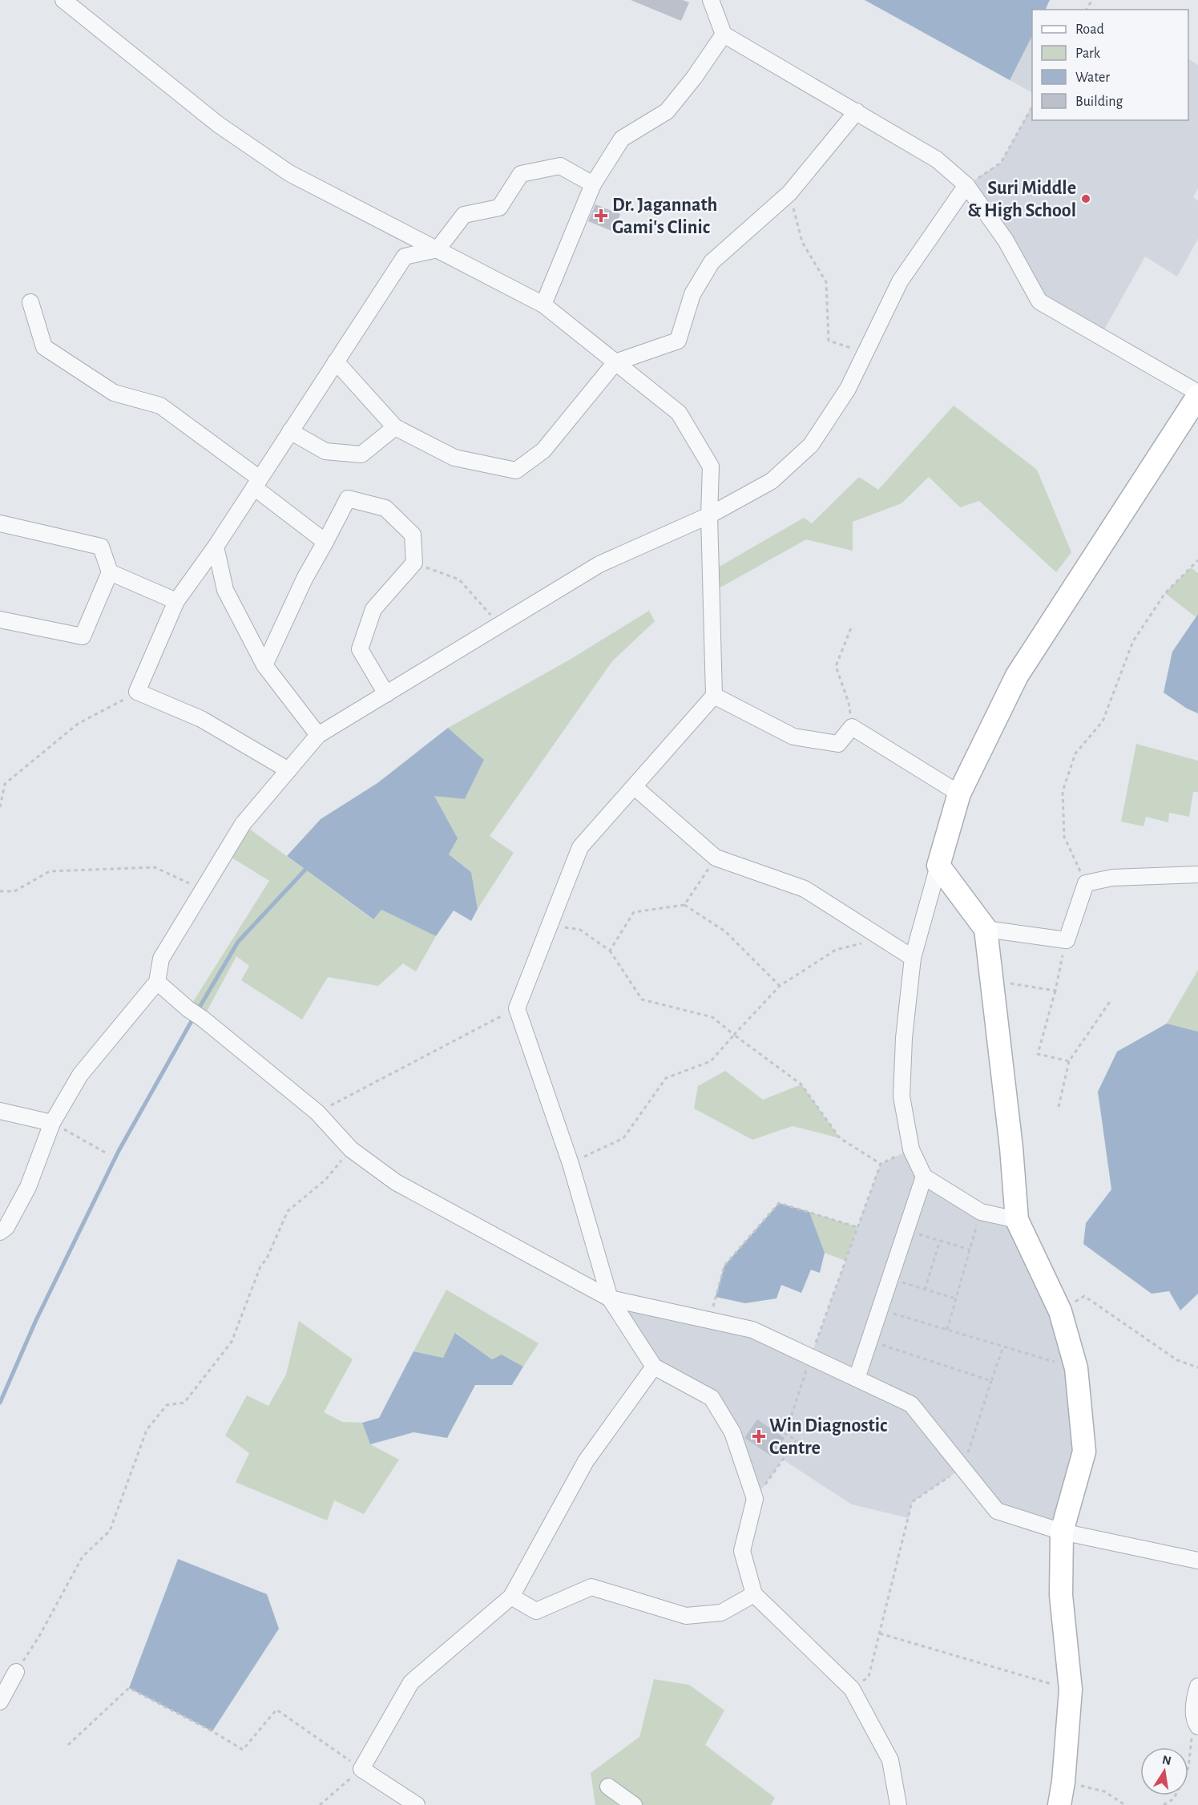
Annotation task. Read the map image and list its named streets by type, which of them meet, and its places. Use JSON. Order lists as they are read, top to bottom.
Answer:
{
  "places": {
    "other": ["Suri Middle & High School"],
    "health": ["Dr. Jagannath Gami's Clinic", "Win Diagnostic Centre"]
  },
  "legend": [
    "Road",
    "Park",
    "Water",
    "Building"
  ],
  "north": "top"
}
